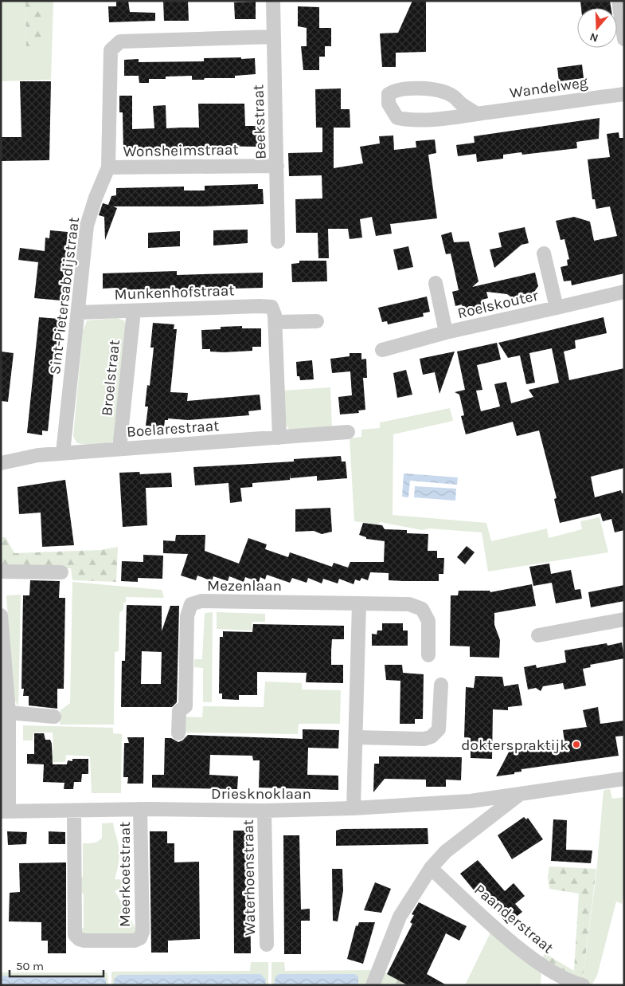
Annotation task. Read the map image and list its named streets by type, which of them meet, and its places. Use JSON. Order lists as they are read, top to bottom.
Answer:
{
  "streets": {
    "street": [
      "Wandelweg",
      "Beekstraat",
      "Wonsheimstraat",
      "Munkenhofstraat",
      "Sint-Pietersabdijstraat",
      "Roelskouter",
      "Broelstraat",
      "Boelarestraat",
      "Mezenlaan",
      "Driesknoklaan",
      "Meerkoetstraat",
      "Waterhoenstraat",
      "Paanderstraat"
    ]
  },
  "crossings": [
    ["Beekstraat", "Wonsheimstraat"],
    ["Beekstraat", "Sint-Pietersabdijstraat"],
    ["Wonsheimstraat", "Sint-Pietersabdijstraat"],
    ["Munkenhofstraat", "Sint-Pietersabdijstraat"],
    ["Munkenhofstraat", "Broelstraat"],
    ["Sint-Pietersabdijstraat", "Boelarestraat"],
    ["Broelstraat", "Boelarestraat"],
    ["Driesknoklaan", "Meerkoetstraat"],
    ["Driesknoklaan", "Waterhoenstraat"],
    ["Driesknoklaan", "Paanderstraat"]
  ],
  "places": ["dokterspraktijk"],
  "scale_bar": "50 m",
  "north": "bottom"
}
